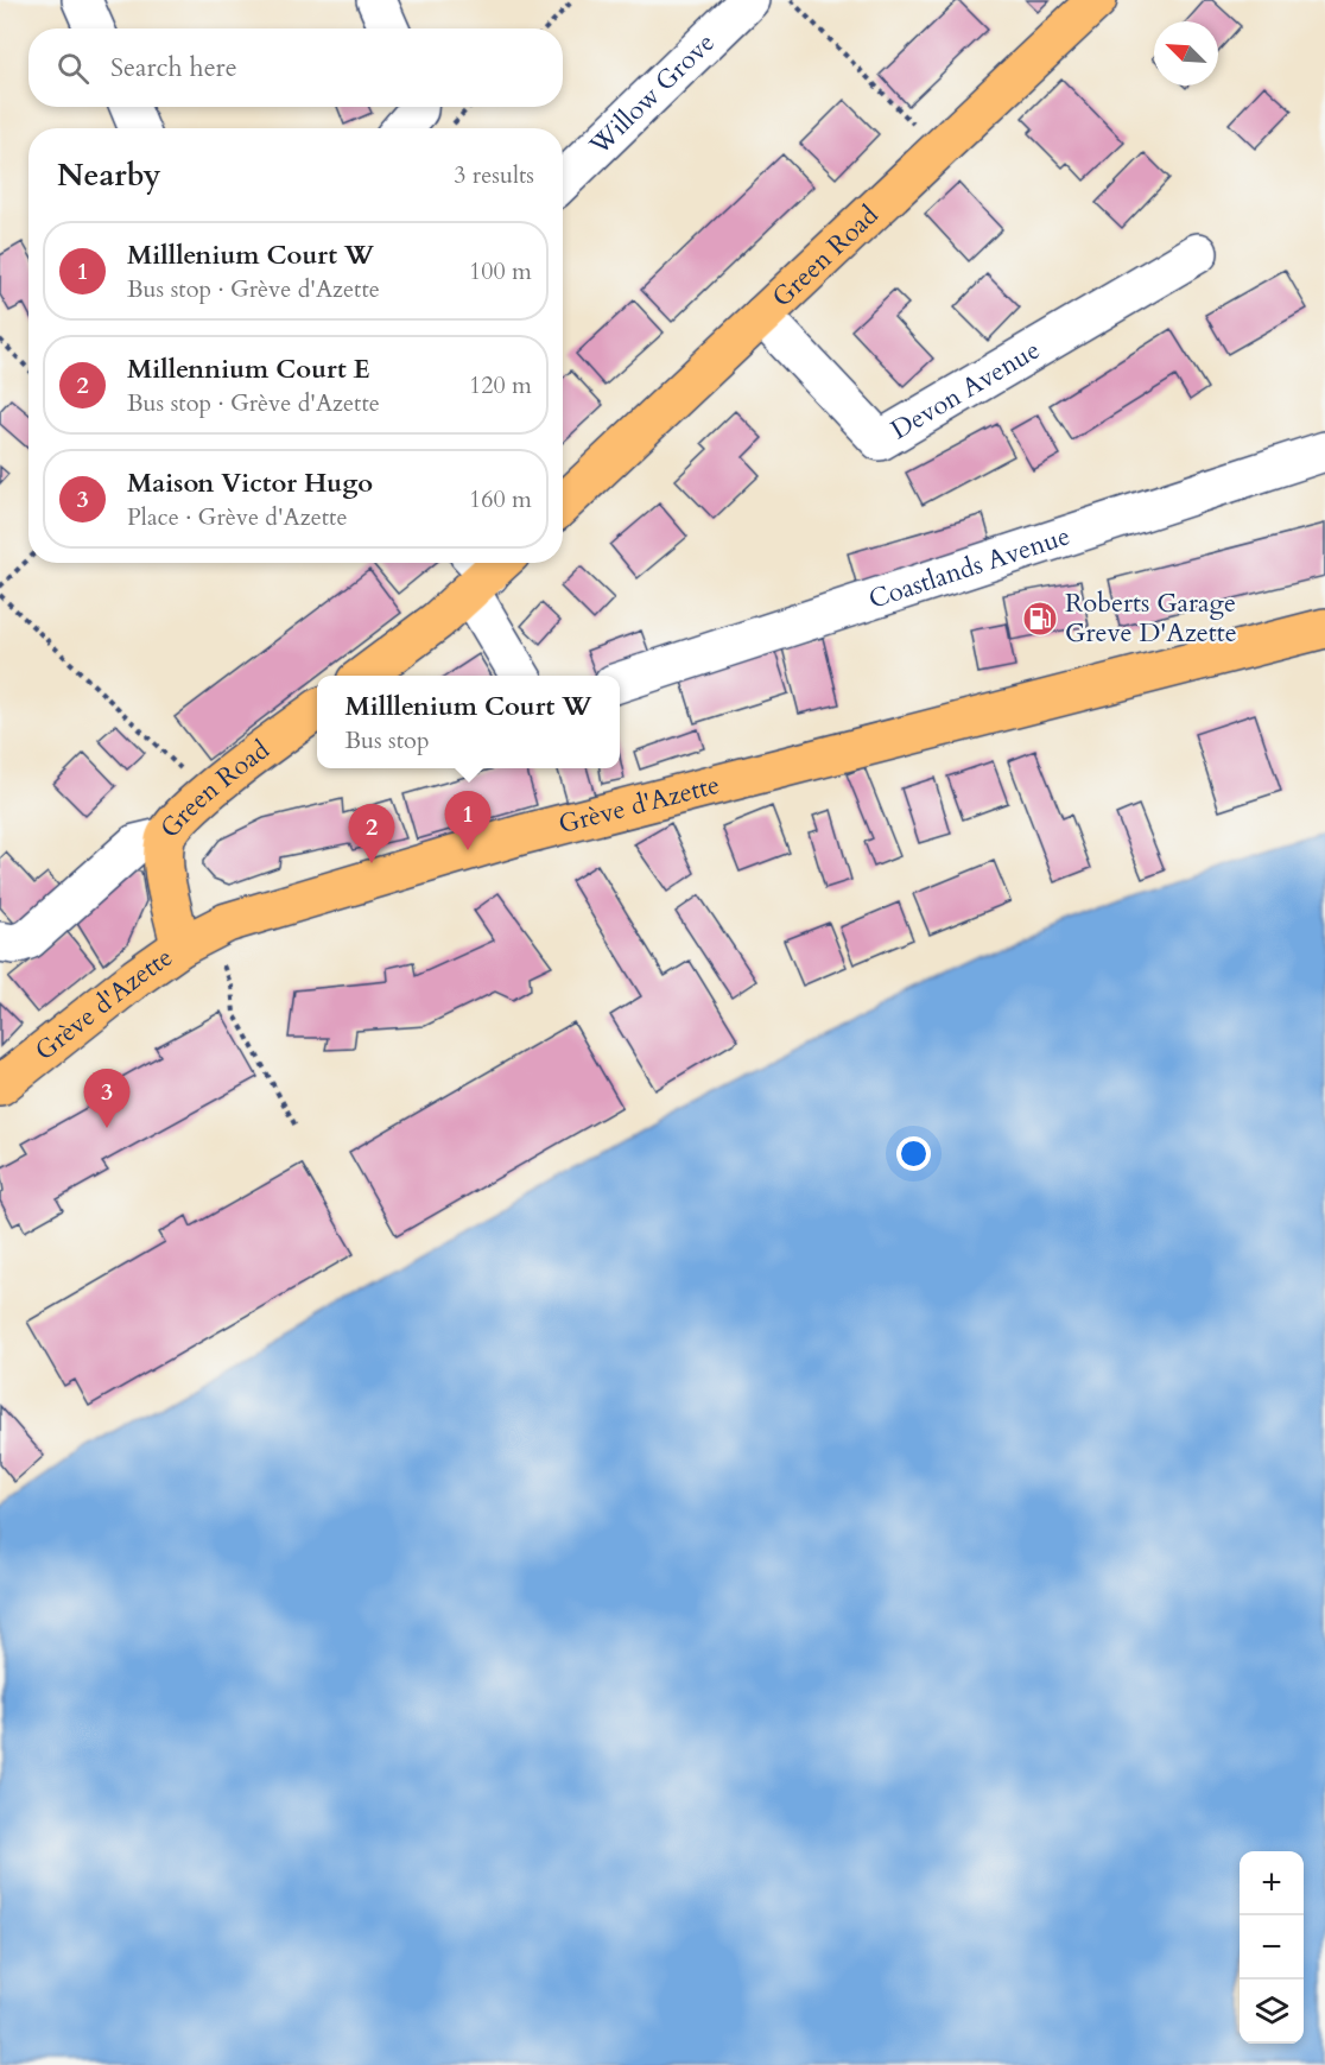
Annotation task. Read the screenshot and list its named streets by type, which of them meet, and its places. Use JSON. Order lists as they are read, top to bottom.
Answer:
{
  "streets": {
    "main road": ["Green Road", "Grève d'Azette"],
    "street": ["Willow Grove", "Devon Avenue", "Coastlands Avenue"]
  },
  "crossings": [
    ["Green Road", "Devon Avenue"],
    ["Green Road", "Grève d'Azette"]
  ],
  "places": {
    "fuel station": ["Roberts Garage Greve D'Azette"]
  },
  "north": "top left",
  "page": {
    "search": "Search here",
    "heading": ["Nearby", "3 results"],
    "list": [
      {
        "mark": "1",
        "name": "Milllenium Court W",
        "note": "Bus stop · Grève d'Azette",
        "value": "100 m"
      },
      {
        "mark": "2",
        "name": "Millennium Court E",
        "note": "Bus stop · Grève d'Azette",
        "value": "120 m"
      },
      {
        "mark": "3",
        "name": "Maison Victor Hugo",
        "note": "Place · Grève d'Azette",
        "value": "160 m"
      }
    ],
    "popup": ["Milllenium Court W", "Bus stop"],
    "pins": ["1", "2", "3"],
    "map_buttons": ["+", "−"]
  }
}
